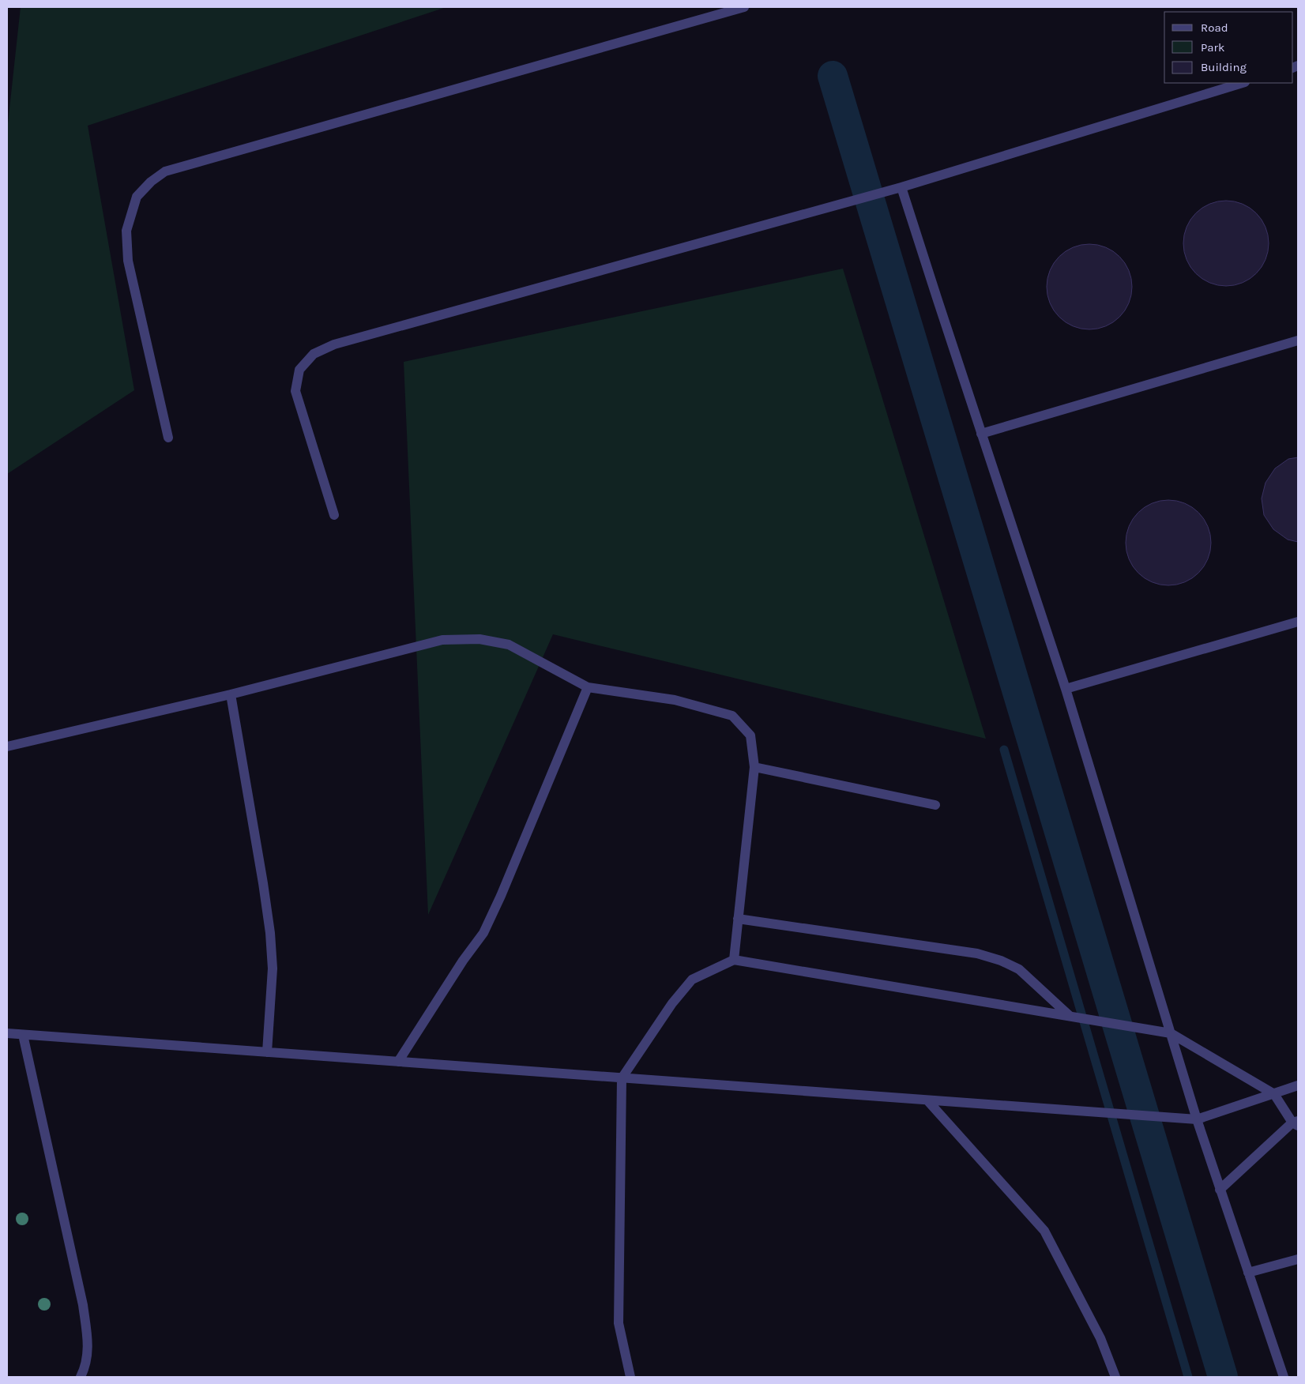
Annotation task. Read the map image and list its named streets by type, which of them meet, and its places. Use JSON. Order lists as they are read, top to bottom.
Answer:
{
  "legend": ["Road", "Park", "Building"]
}
